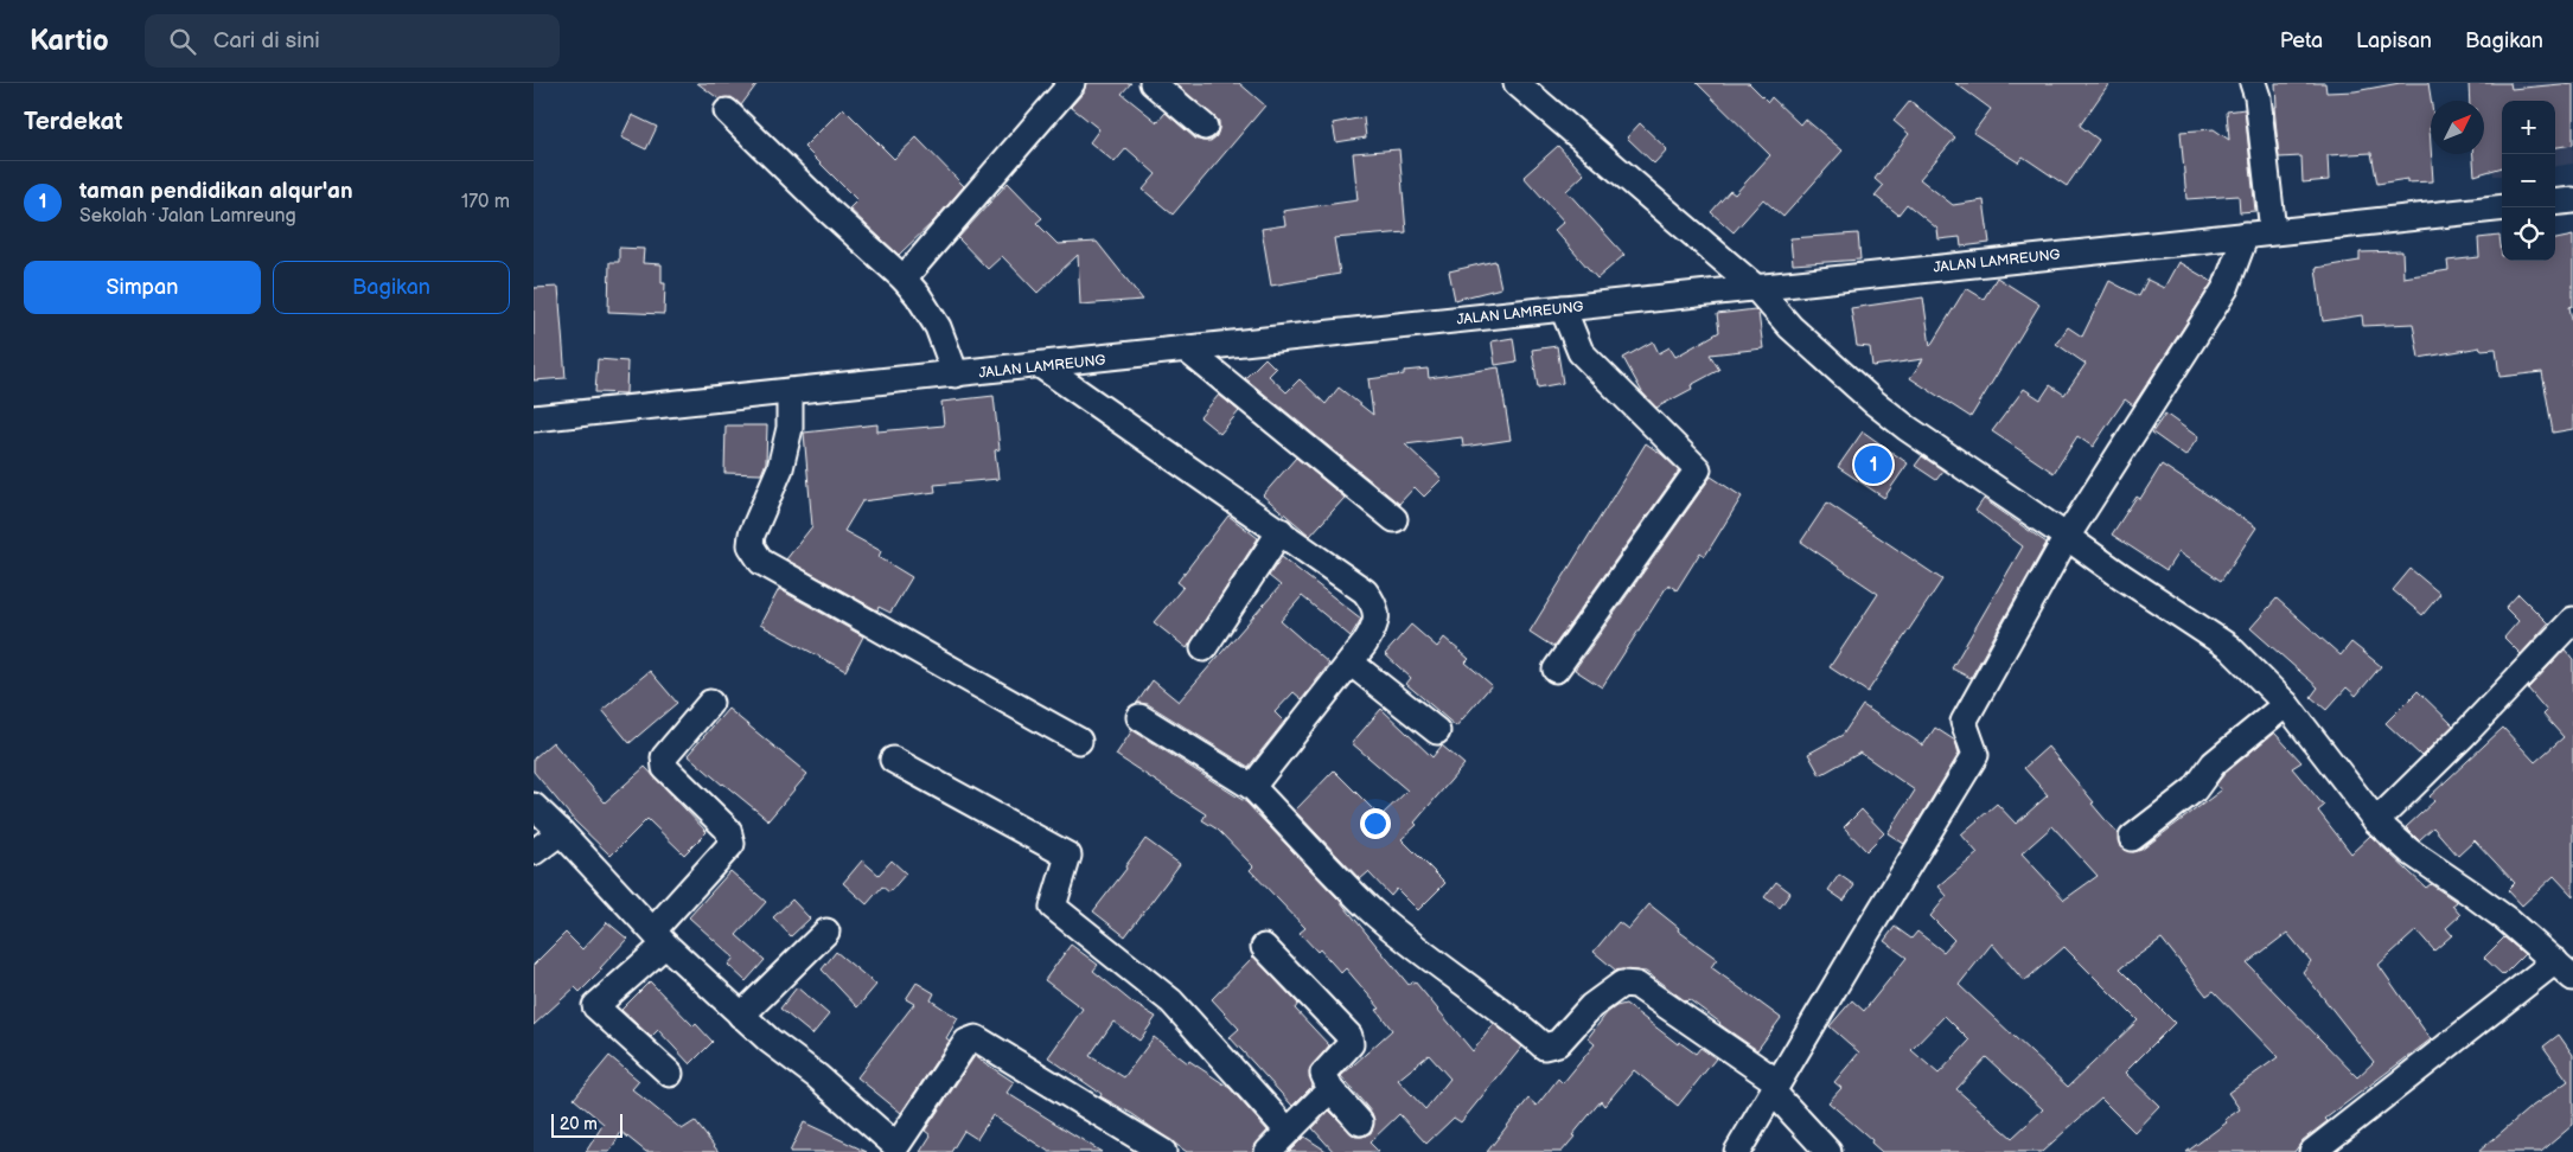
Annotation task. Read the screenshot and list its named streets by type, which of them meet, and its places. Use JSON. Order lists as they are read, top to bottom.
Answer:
{
  "streets": {
    "street": ["JALAN LAMREUNG"]
  },
  "scale_bar": "20 m",
  "north": "top right",
  "page": {
    "header": "Kartio",
    "search": "Cari di sini",
    "nav": ["Peta", "Lapisan", "Bagikan"],
    "heading": "Terdekat",
    "map_buttons": ["+", "−"],
    "list": [
      {
        "mark": "1",
        "name": "taman pendidikan alqur'an",
        "note": "Sekolah · Jalan Lamreung",
        "value": "170 m"
      }
    ],
    "buttons": ["Simpan", "Bagikan"],
    "pins": "1",
    "scale": "20 m"
  }
}
